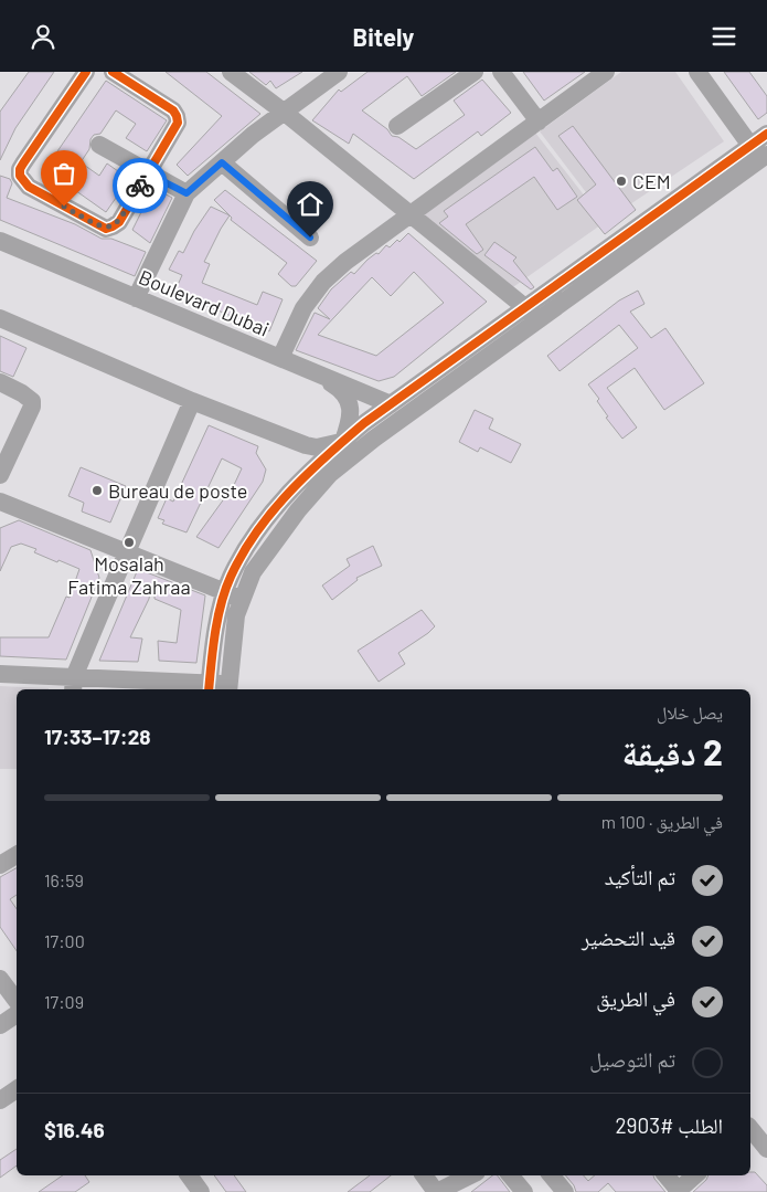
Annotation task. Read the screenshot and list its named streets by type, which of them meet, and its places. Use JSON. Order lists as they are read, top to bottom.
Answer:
{
  "streets": {
    "street": ["Boulevard Dubai"]
  },
  "places": ["CEM", "Bureau de poste", "Mosalah Fatima Zahraa"],
  "page": {
    "header": "Bitely",
    "heading": ["2 دقيقة", "يصل خلال", "17:28–17:33"],
    "panel": ["الطلب #2903", "$16.46"],
    "bar": "في الطريق · 100 m",
    "list": [
      ["تم التأكيد", "16:59"],
      ["قيد التحضير", "17:00"],
      ["في الطريق", "17:09"],
      "تم التوصيل"
    ]
  }
}
